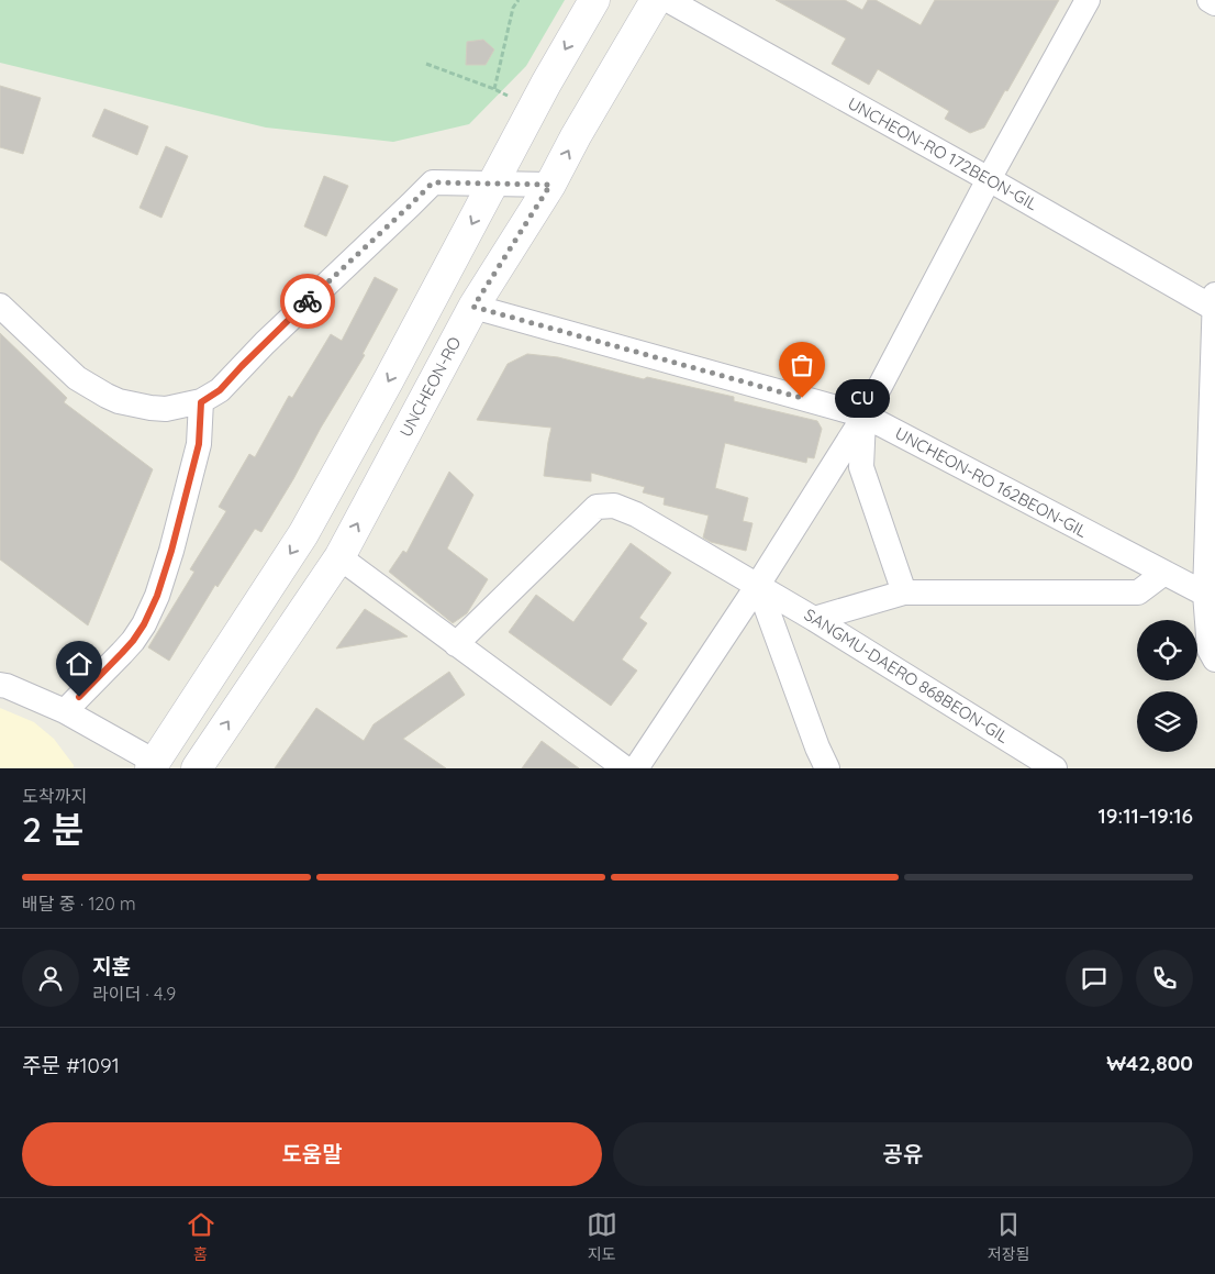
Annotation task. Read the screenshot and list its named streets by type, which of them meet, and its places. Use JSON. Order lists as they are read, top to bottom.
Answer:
{
  "streets": {
    "street": [
      "UNCHEON-RO 172BEON-GIL",
      "UNCHEON-RO",
      "UNCHEON-RO 162BEON-GIL",
      "SANGMU-DAERO 868BEON-GIL"
    ]
  },
  "crossings": [
    ["UNCHEON-RO", "UNCHEON-RO 162BEON-GIL"]
  ],
  "places": ["CU"],
  "page": {
    "bubble": "CU",
    "heading": ["2 분", "도착까지", "19:11–19:16"],
    "panel": [
      "지훈",
      "라이더 · 4.9",
      "주문 #1091",
      "₩42,800"
    ],
    "bar": "배달 중 · 120 m",
    "buttons": ["도움말", "공유"],
    "tabs": ["홈", "지도", "저장됨"]
  }
}
